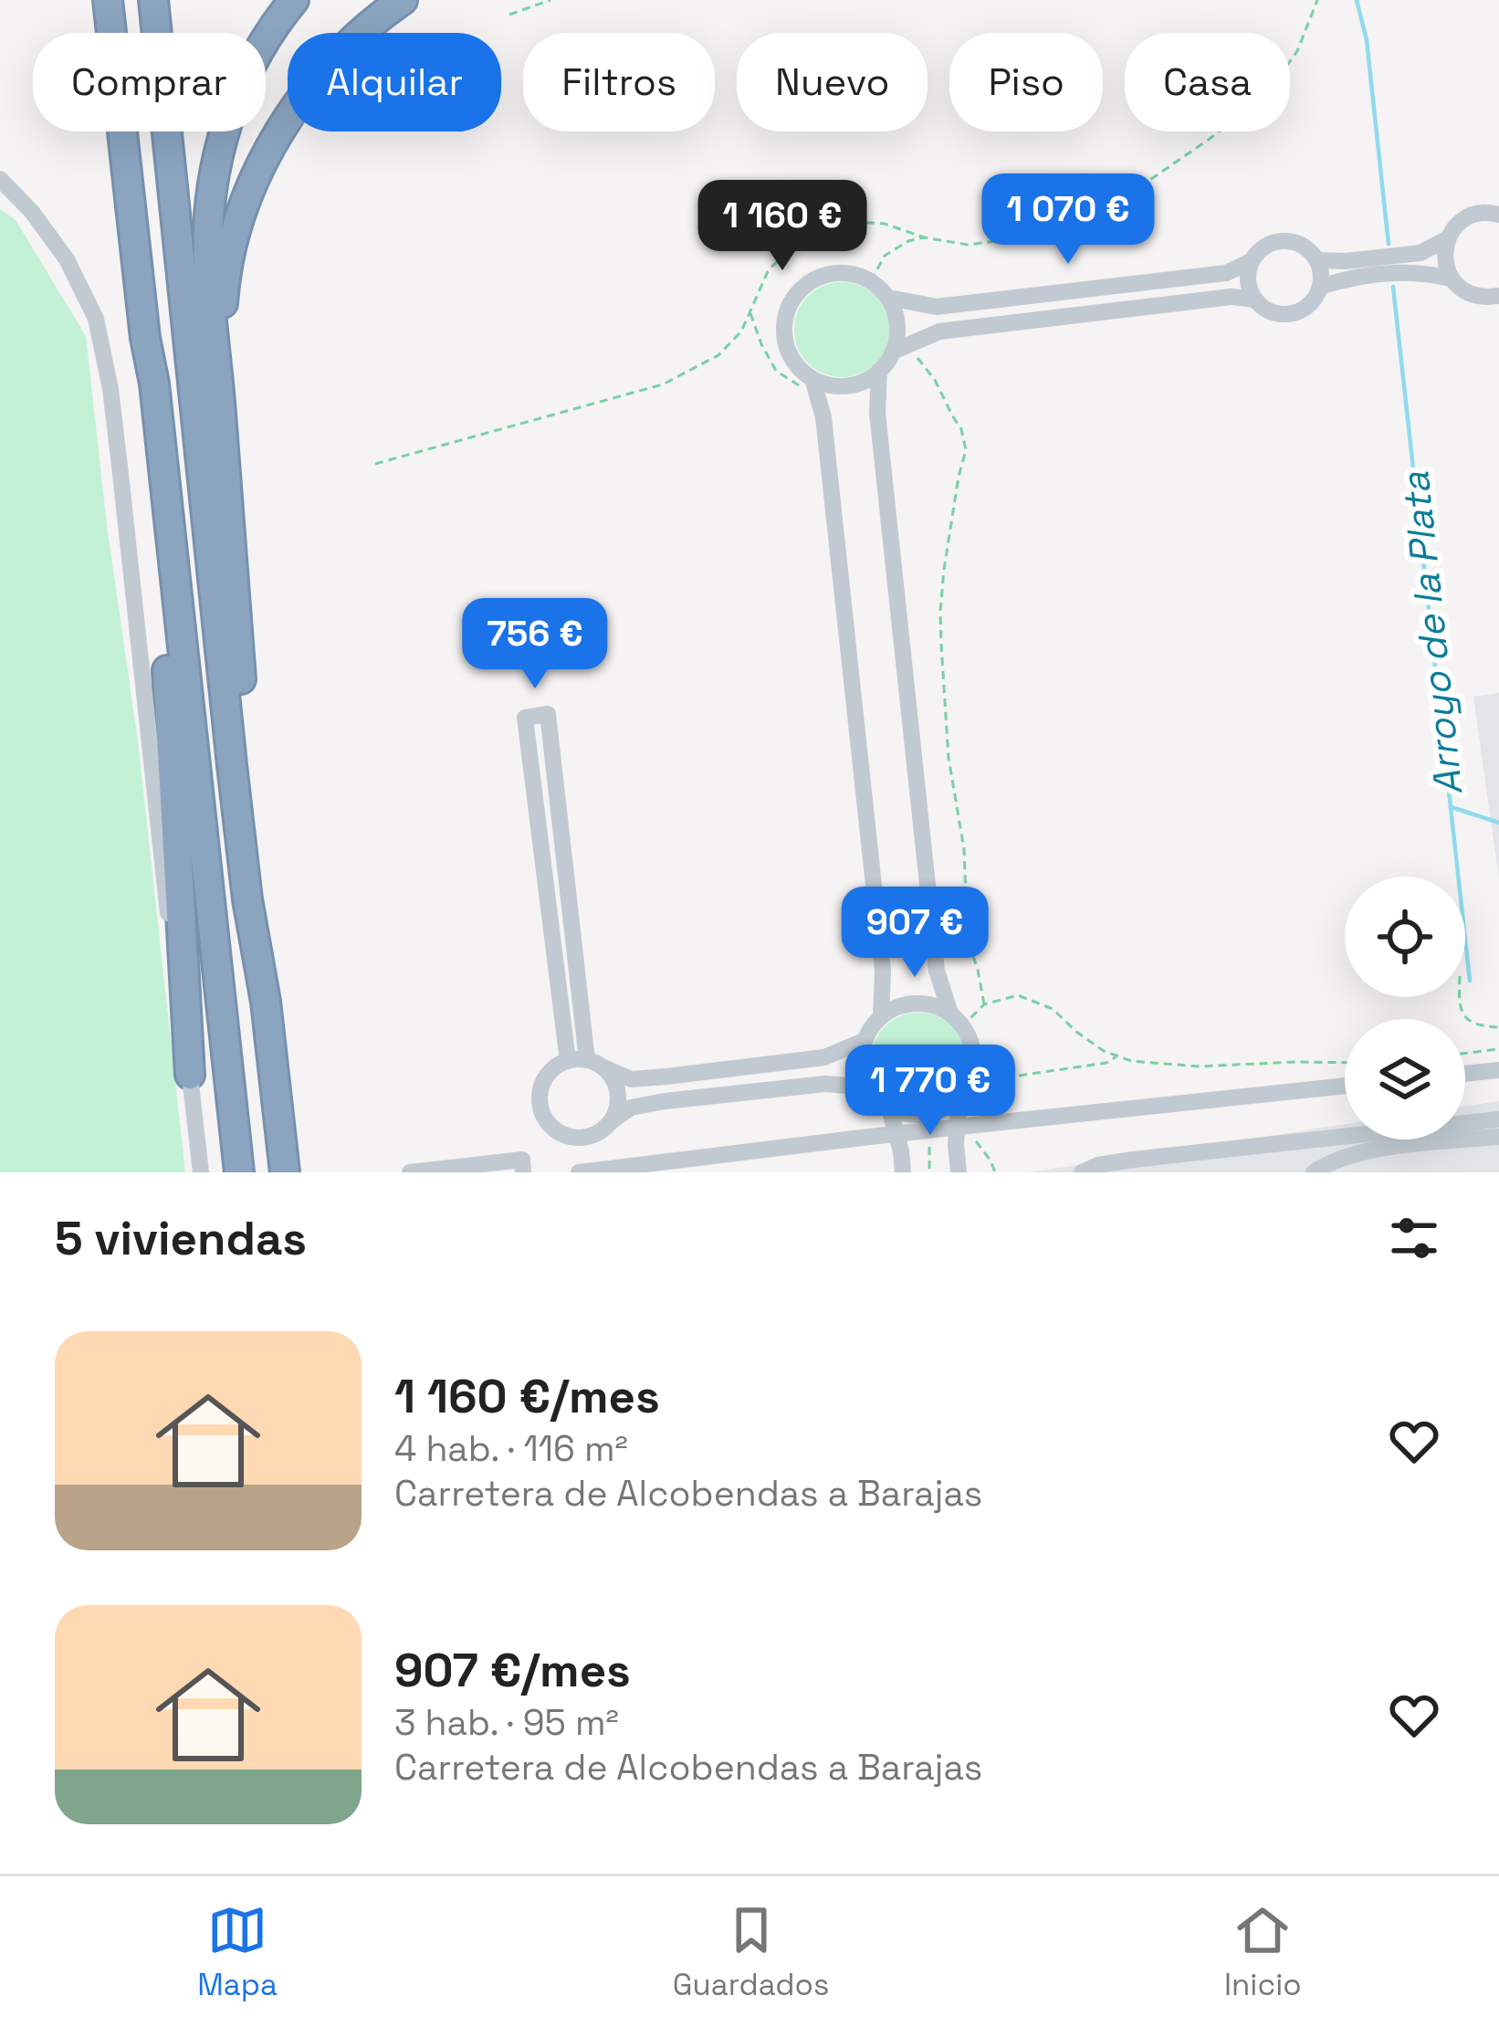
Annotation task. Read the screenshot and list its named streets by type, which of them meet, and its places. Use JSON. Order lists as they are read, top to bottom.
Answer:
{
  "water": ["Arroyo de la Plata"],
  "page": {
    "chip": [
      "Comprar",
      "Alquilar",
      "Filtros",
      "Nuevo",
      "Piso",
      "Casa"
    ],
    "price": [
      "1 070 €",
      "1 160 €",
      "756 €",
      "907 €",
      "1 770 €"
    ],
    "heading": "5 viviendas",
    "list": [
      {
        "name": "1 160 €/mes",
        "note": "4 hab. · 116 m² · Carretera de Alcobendas a Barajas"
      },
      {
        "name": "907 €/mes",
        "note": "3 hab. · 95 m² · Carretera de Alcobendas a Barajas"
      }
    ],
    "tabs": ["Mapa", "Guardados", "Inicio"]
  }
}
